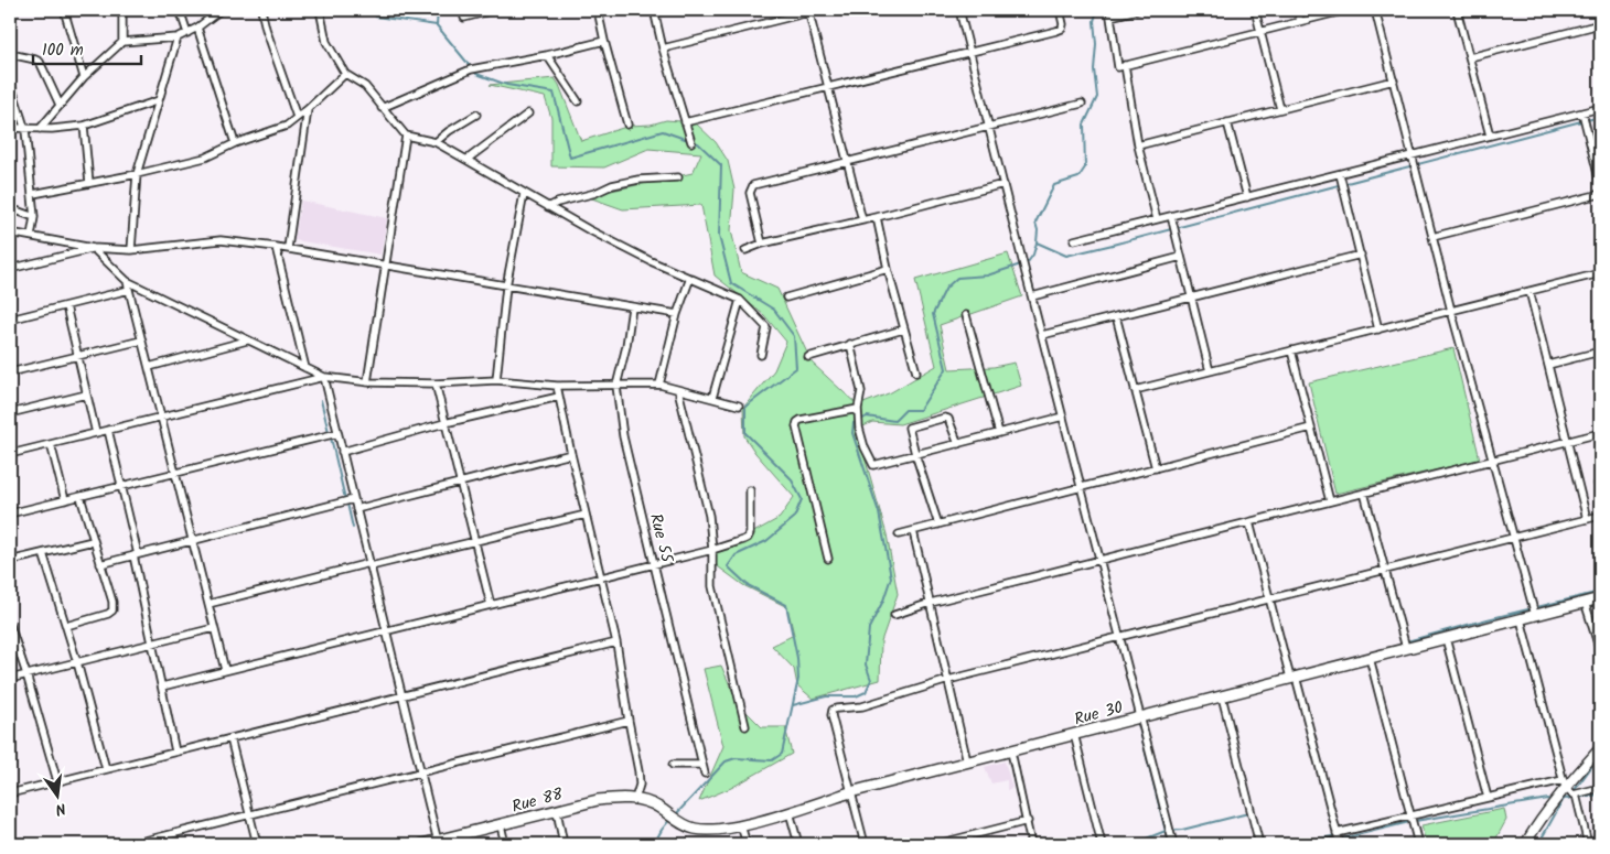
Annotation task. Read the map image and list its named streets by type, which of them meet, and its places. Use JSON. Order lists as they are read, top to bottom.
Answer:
{
  "streets": {
    "main road": ["Rue 30", "Rue 88"],
    "street": ["Rue 55"]
  },
  "crossings": [
    ["Rue 30", "Rue 88"]
  ],
  "scale_bar": "100 m",
  "north": "bottom"
}
